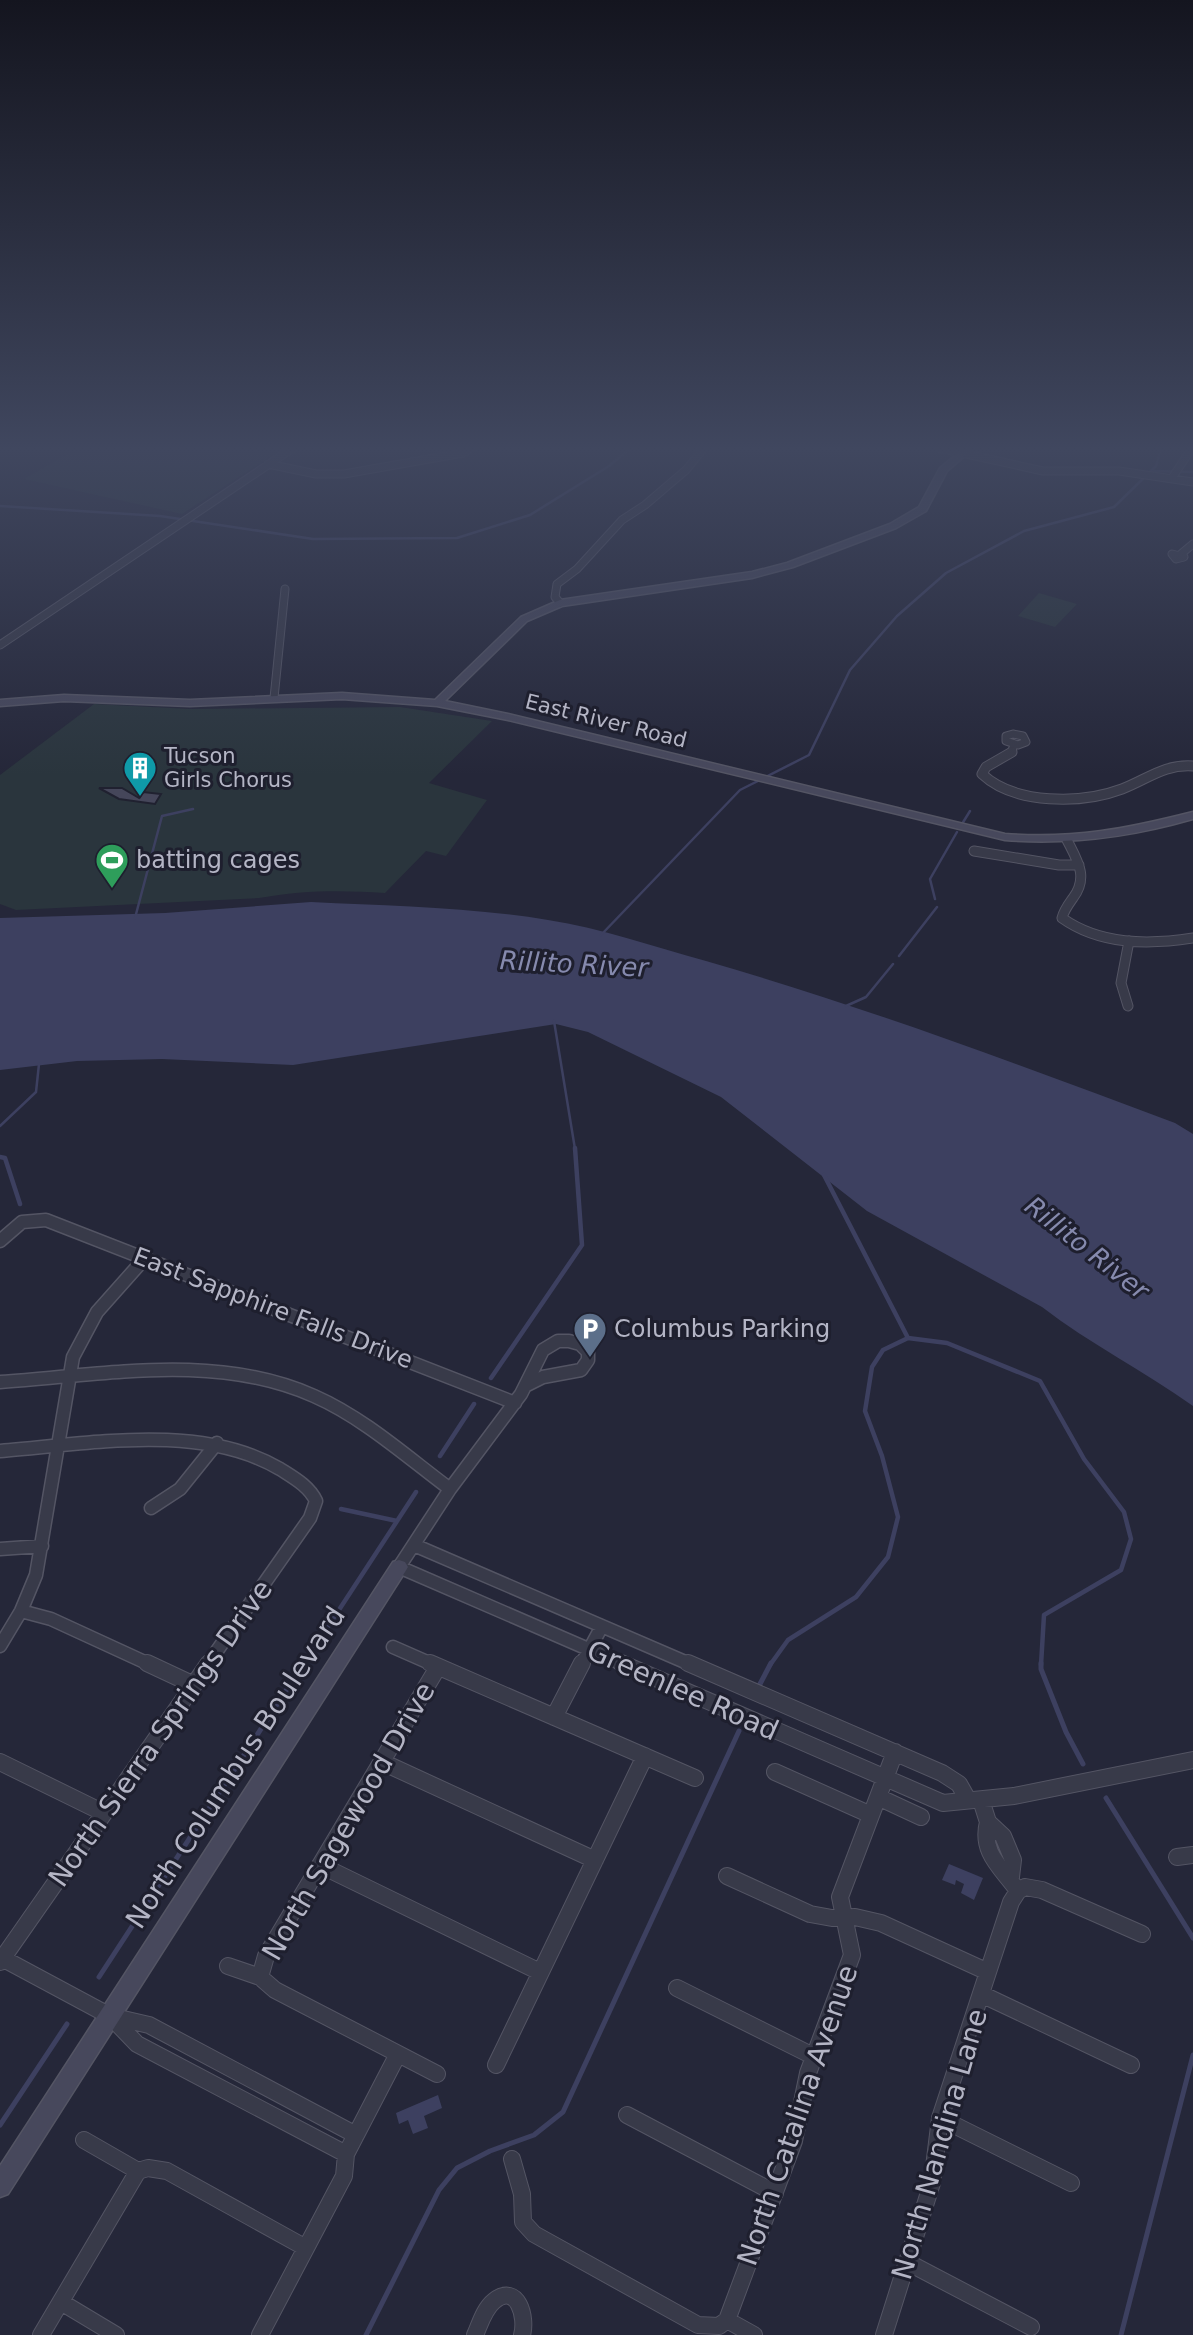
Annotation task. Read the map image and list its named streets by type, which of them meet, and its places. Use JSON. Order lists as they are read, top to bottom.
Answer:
{
  "streets": {
    "street": [
      "East River Road",
      "East Sapphire Falls Drive",
      "Greenlee Road",
      "North Sierra Springs Drive",
      "North Columbus Boulevard",
      "North Sagewood Drive",
      "North Catalina Avenue",
      "North Nandina Lane"
    ]
  },
  "crossings": [
    ["East Sapphire Falls Drive", "North Columbus Boulevard"],
    ["Greenlee Road", "North Columbus Boulevard"],
    ["Greenlee Road", "North Catalina Avenue"]
  ],
  "water": ["Rillito River"],
  "places": {
    "building": ["Tucson Girls Chorus"],
    "sports": ["batting cages"],
    "parking": ["Columbus Parking"]
  }
}
